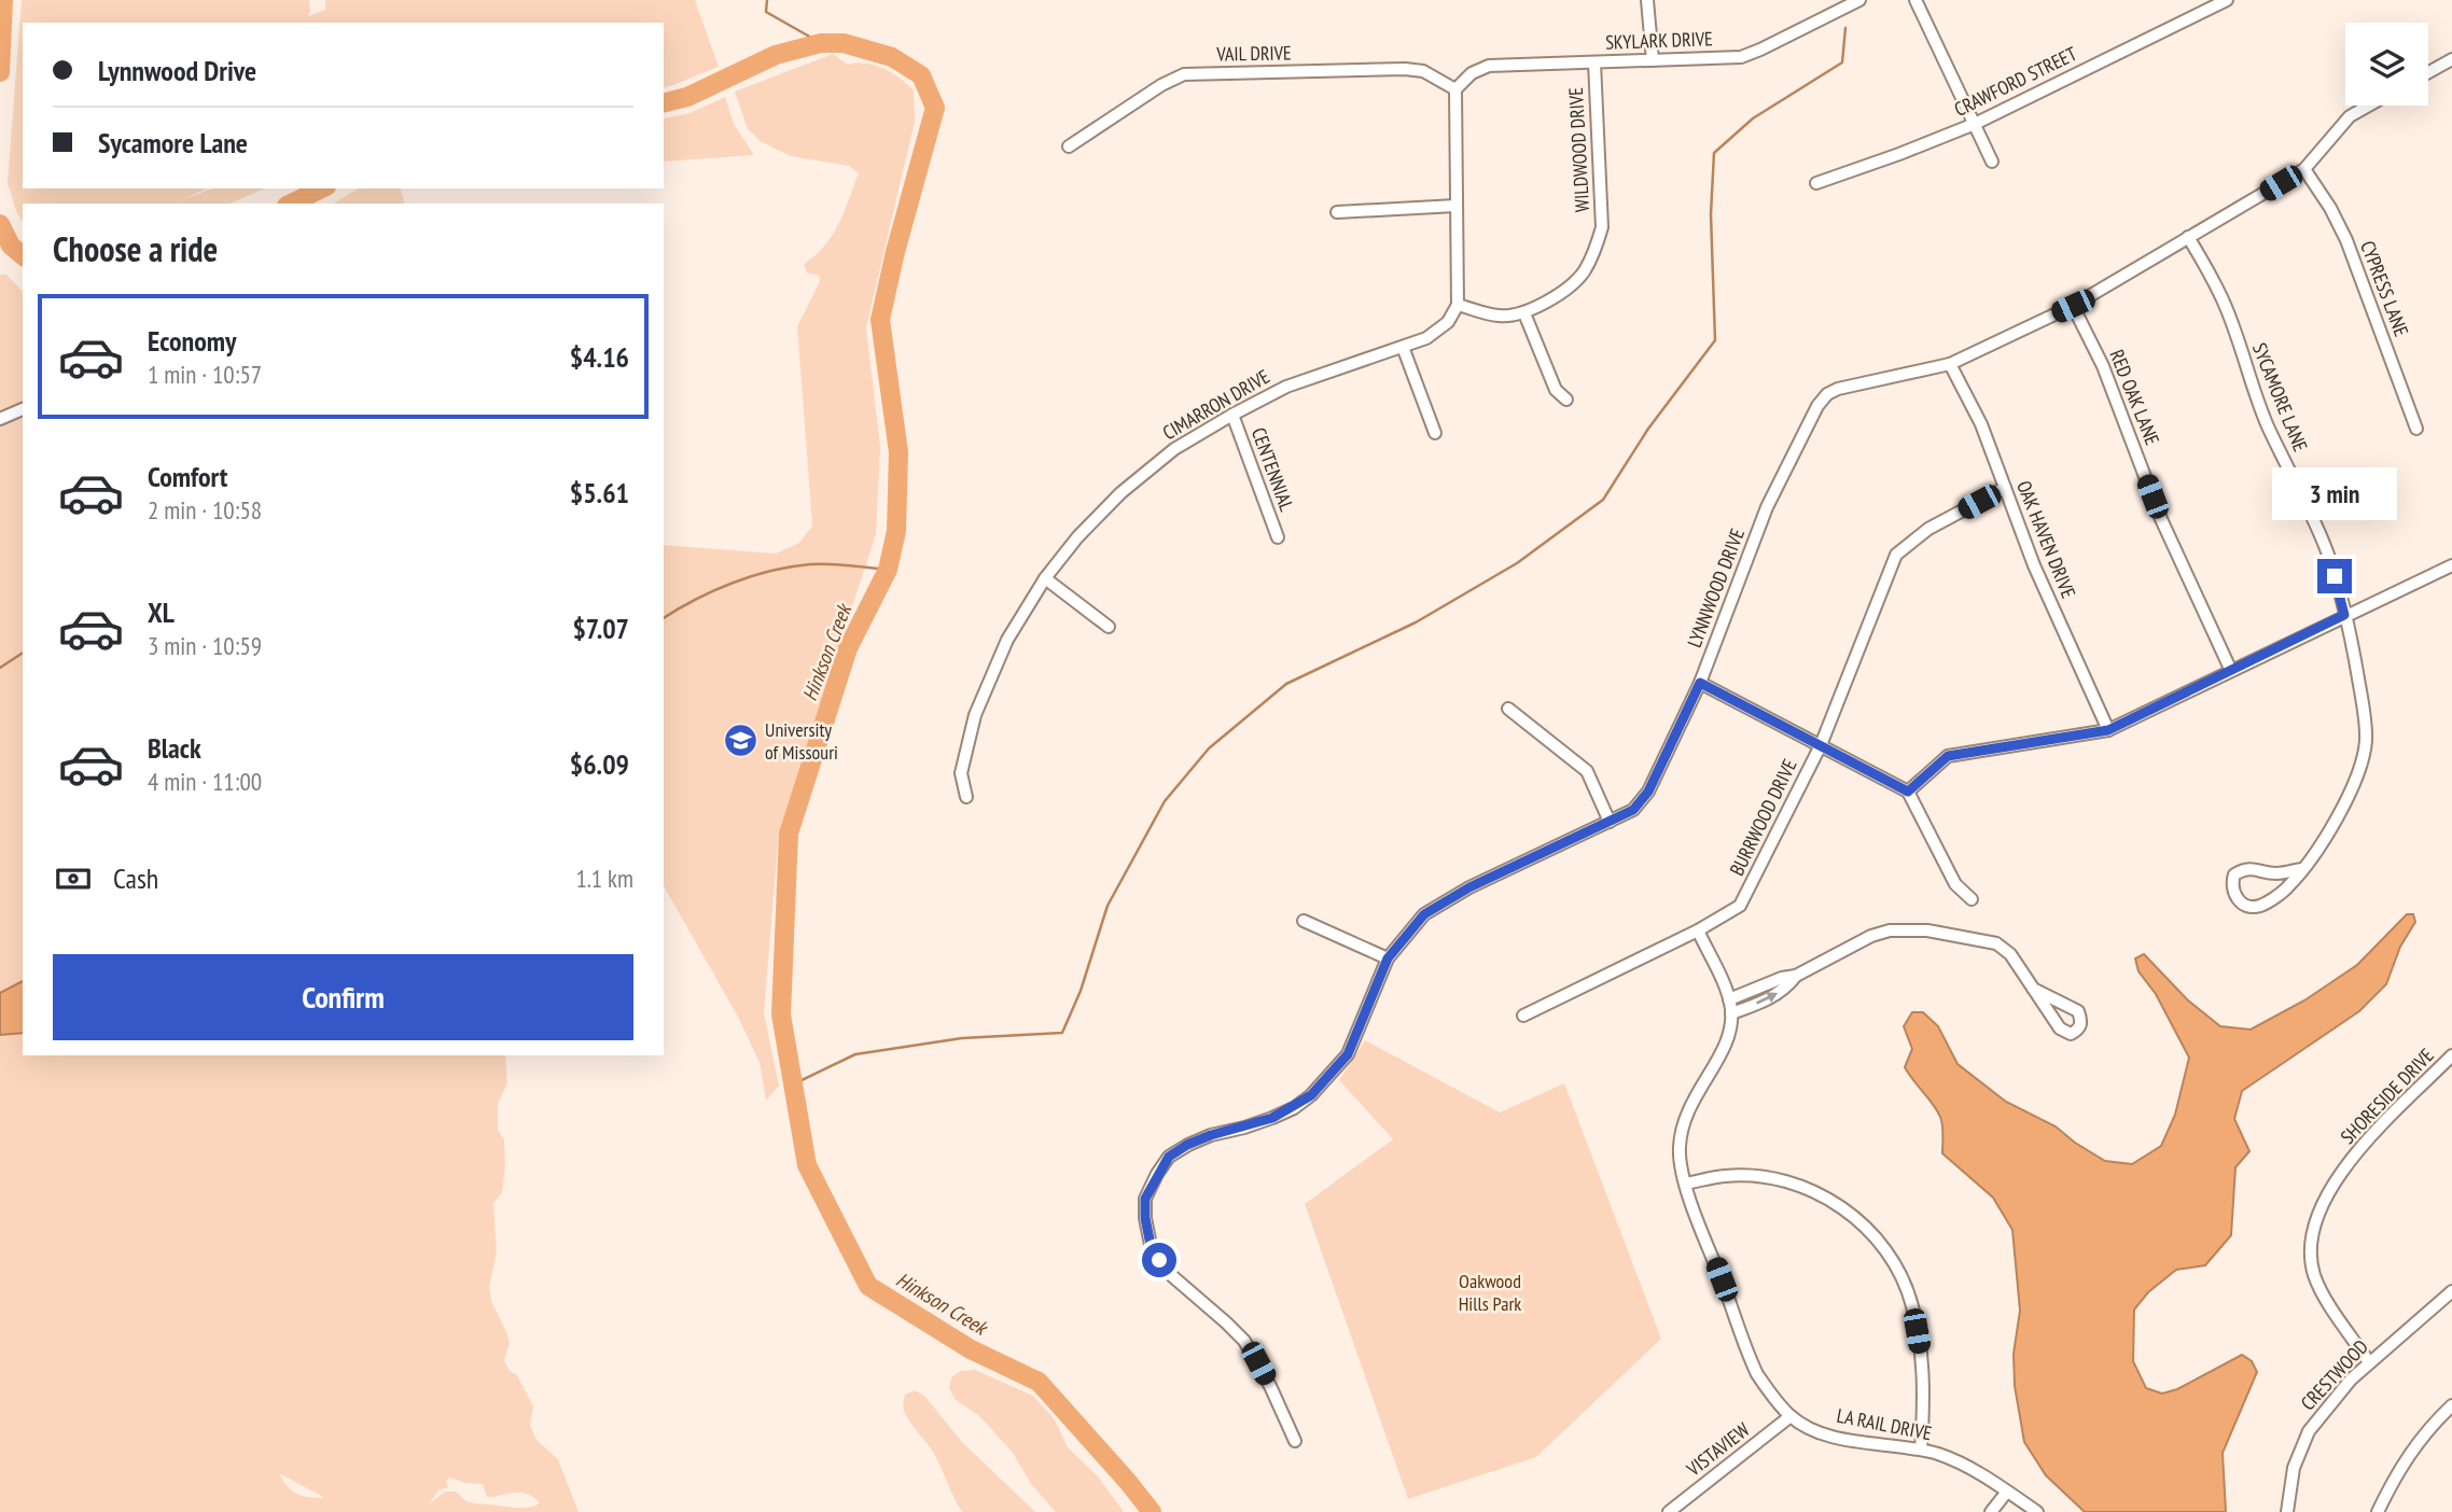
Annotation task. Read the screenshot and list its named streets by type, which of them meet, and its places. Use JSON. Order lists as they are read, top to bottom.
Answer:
{
  "streets": {
    "street": [
      "SKYLARK DRIVE",
      "VAIL DRIVE",
      "CRAWFORD STREET",
      "WILDWOOD DRIVE",
      "CYPRESS LANE",
      "RED OAK LANE",
      "SYCAMORE LANE",
      "CIMARRON DRIVE",
      "CENTENNIAL",
      "OAK HAVEN DRIVE",
      "LYNNWOOD DRIVE",
      "BURRWOOD DRIVE",
      "SHORESIDE DRIVE",
      "CRESTWOOD",
      "LA RAIL DRIVE",
      "VISTAVIEW"
    ]
  },
  "crossings": [
    ["SKYLARK DRIVE", "VAIL DRIVE"],
    ["SKYLARK DRIVE", "WILDWOOD DRIVE"],
    ["CYPRESS LANE", "LYNNWOOD DRIVE"],
    ["RED OAK LANE", "LYNNWOOD DRIVE"],
    ["SYCAMORE LANE", "LYNNWOOD DRIVE"],
    ["CIMARRON DRIVE", "CENTENNIAL"],
    ["OAK HAVEN DRIVE", "LYNNWOOD DRIVE"],
    ["OAK HAVEN DRIVE", "BURRWOOD DRIVE"],
    ["BURRWOOD DRIVE", "LA RAIL DRIVE"],
    ["SHORESIDE DRIVE", "CRESTWOOD"],
    ["LA RAIL DRIVE", "VISTAVIEW"]
  ],
  "water": ["Hinkson Creek"],
  "parks": ["Oakwood Hills Park"],
  "places": {
    "school or university": ["University of Missouri"]
  },
  "page": {
    "banner": ["Lynnwood Drive", "Sycamore Lane"],
    "heading": "Choose a ride",
    "list": [
      {
        "name": "Economy",
        "note": "1 min · 10:57",
        "value": "$4.16"
      },
      {
        "name": "Comfort",
        "note": "2 min · 10:58",
        "value": "$5.61"
      },
      {
        "name": "XL",
        "note": "3 min · 10:59",
        "value": "$7.07"
      },
      {
        "name": "Black",
        "note": "4 min · 11:00",
        "value": "$6.09"
      }
    ],
    "bubble": "3 min",
    "pay": ["Cash", "1.1 km"],
    "buttons": "Confirm"
  }
}
